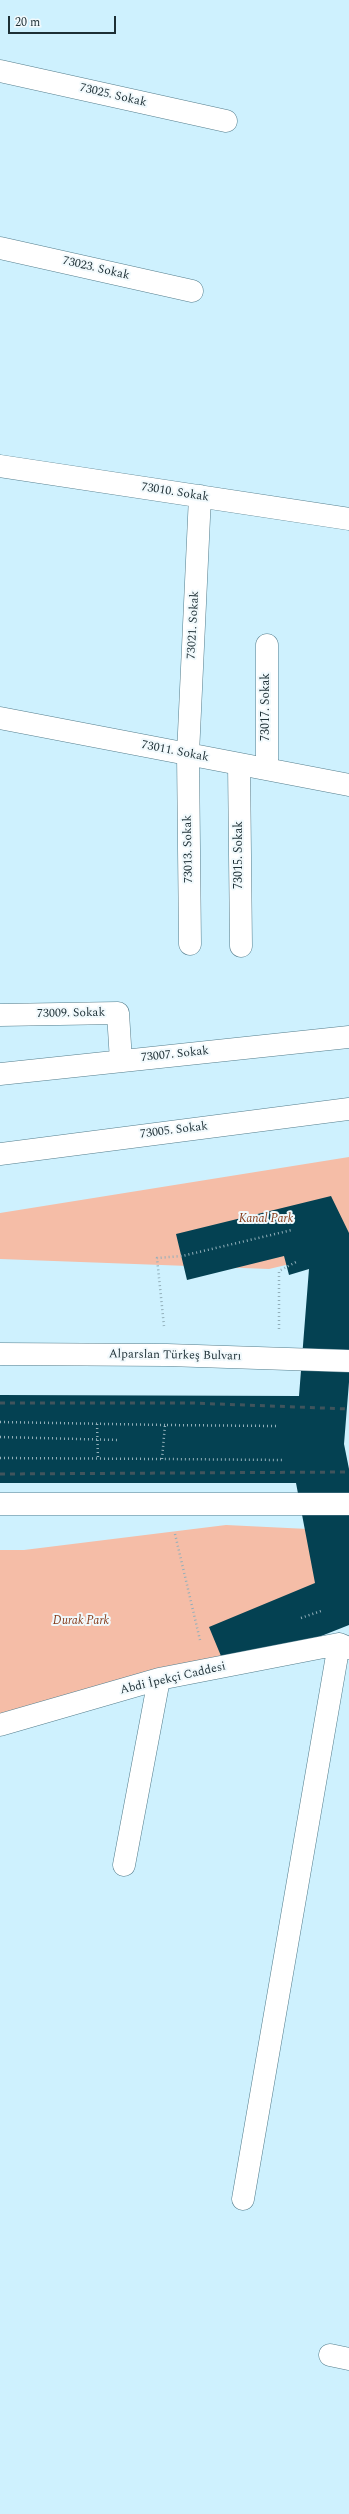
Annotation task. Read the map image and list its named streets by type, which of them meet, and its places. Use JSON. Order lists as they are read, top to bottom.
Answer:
{
  "streets": {
    "street": [
      "73025. Sokak",
      "73023. Sokak",
      "73010. Sokak",
      "73021. Sokak",
      "73017. Sokak",
      "73011. Sokak",
      "73013. Sokak",
      "73015. Sokak",
      "73009. Sokak",
      "73007. Sokak",
      "73005. Sokak",
      "Alparslan Türkeş Bulvarı",
      "Abdi İpekçi Caddesi"
    ]
  },
  "crossings": [
    ["73010. Sokak", "73021. Sokak"],
    ["73021. Sokak", "73011. Sokak"],
    ["73021. Sokak", "73013. Sokak"],
    ["73017. Sokak", "73011. Sokak"],
    ["73011. Sokak", "73013. Sokak"],
    ["73011. Sokak", "73015. Sokak"],
    ["73009. Sokak", "73007. Sokak"]
  ],
  "parks": ["Kanal Park", "Durak Park"],
  "scale_bar": "20 m"
}
